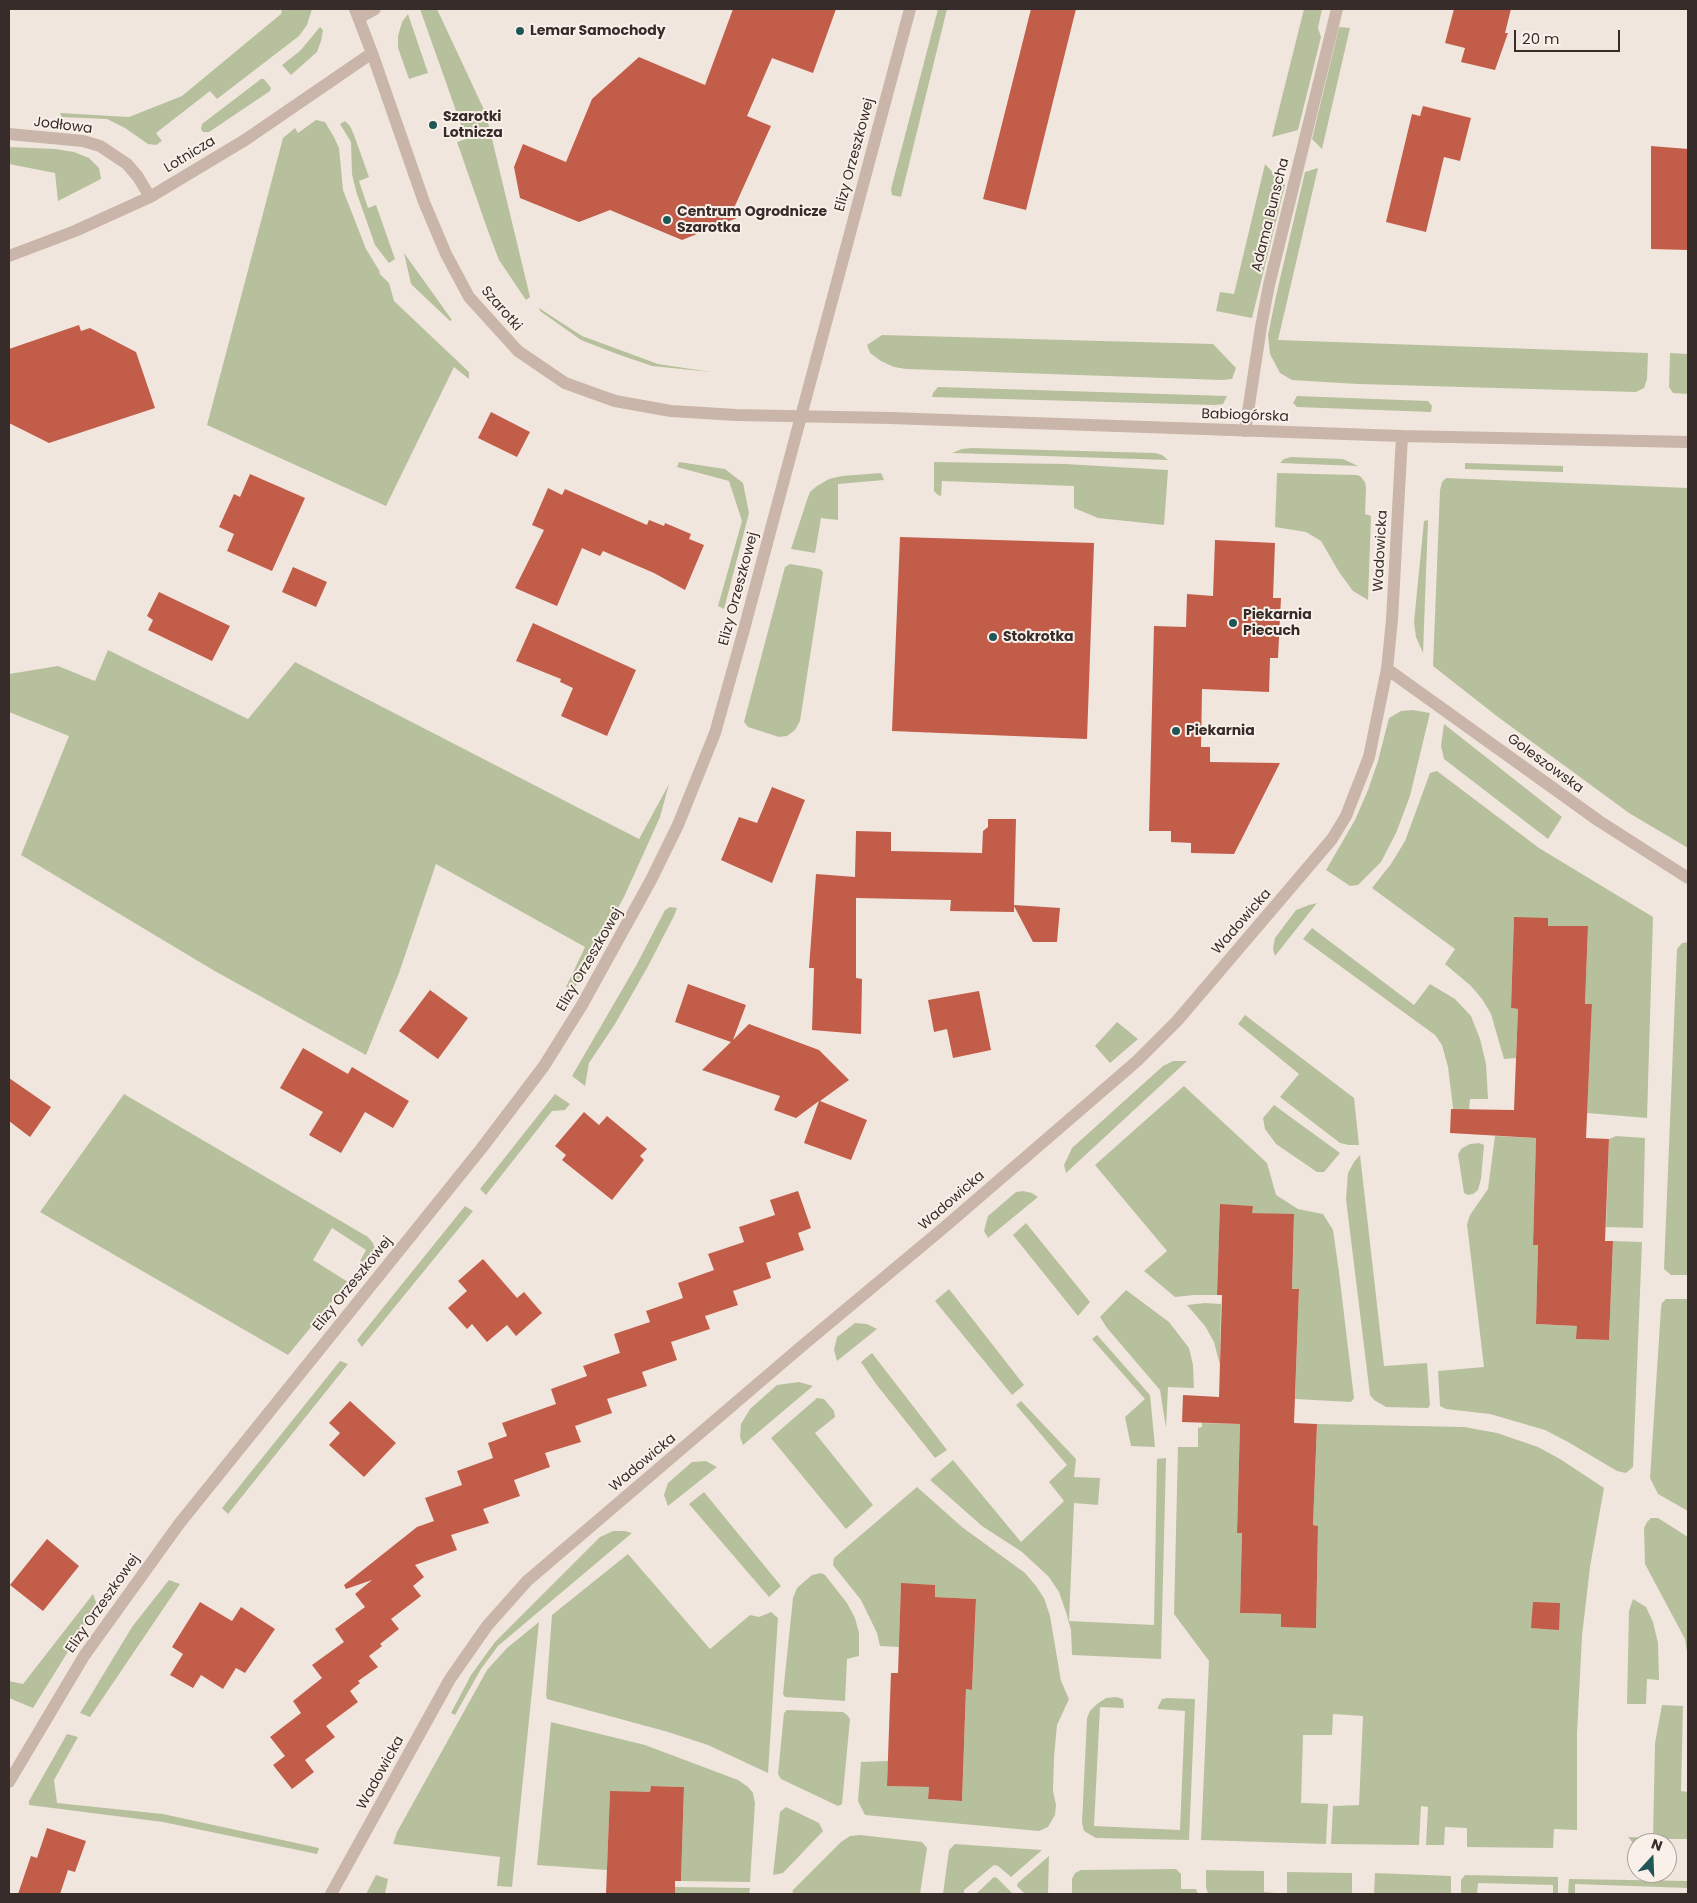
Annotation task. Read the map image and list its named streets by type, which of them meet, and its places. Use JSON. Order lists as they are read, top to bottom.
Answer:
{
  "streets": {
    "street": [
      "Jodłowa",
      "Lotnicza",
      "Elizy Orzeszkowej",
      "Adama Bunscha",
      "Szarotki",
      "Babiogórska",
      "Wadowicka",
      "Goleszowska"
    ]
  },
  "crossings": [
    ["Jodłowa", "Lotnicza"],
    ["Lotnicza", "Szarotki"],
    ["Elizy Orzeszkowej", "Szarotki"],
    ["Elizy Orzeszkowej", "Babiogórska"],
    ["Adama Bunscha", "Babiogórska"],
    ["Szarotki", "Babiogórska"],
    ["Babiogórska", "Wadowicka"],
    ["Wadowicka", "Goleszowska"]
  ],
  "places": [
    "Lemar Samochody",
    "Szarotki Lotnicza",
    "Centrum Ogrodnicze Szarotka",
    "Piekarnia Piecuch",
    "Stokrotka",
    "Piekarnia"
  ],
  "scale_bar": "20 m",
  "north": "top"
}
